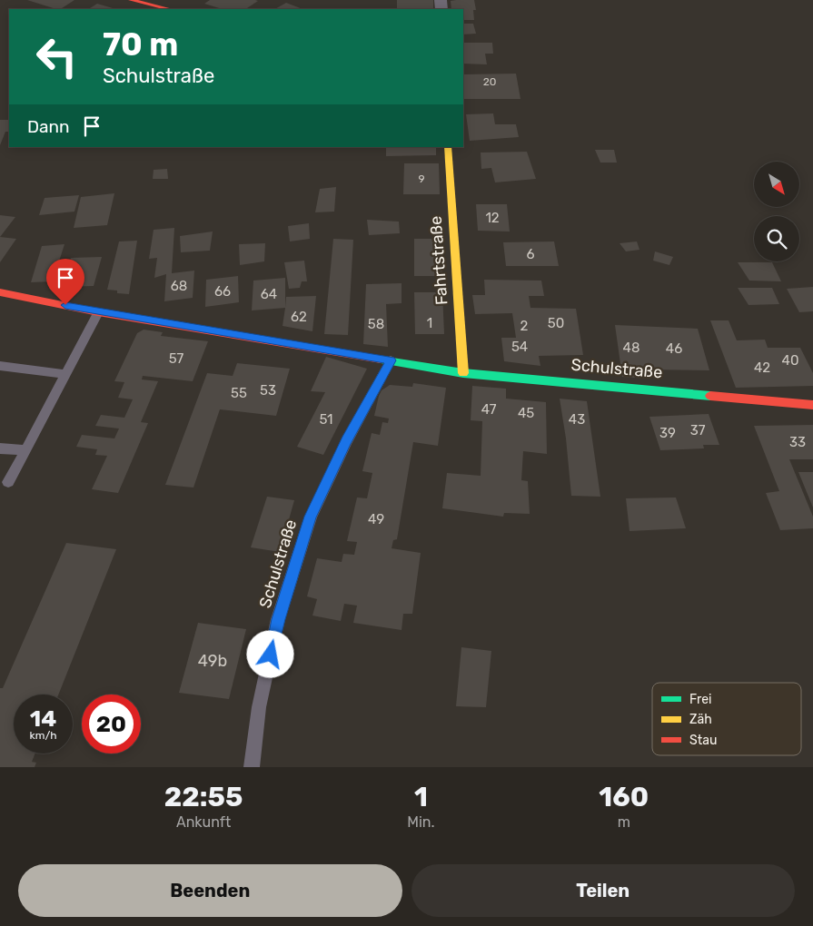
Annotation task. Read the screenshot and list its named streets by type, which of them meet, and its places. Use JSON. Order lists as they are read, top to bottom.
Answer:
{
  "streets": {
    "street": ["Fahrtstraße", "Schulstraße"]
  },
  "crossings": [
    ["Fahrtstraße", "Schulstraße"]
  ],
  "house_numbers": [
    "20",
    "9",
    "12",
    "6",
    "68",
    "66",
    "64",
    "62",
    "1",
    "50",
    "58",
    "2",
    "54",
    "48",
    "46",
    "57",
    "40",
    "42",
    "53",
    "55",
    "47",
    "45",
    "51",
    "43",
    "37",
    "39",
    "33",
    "49",
    "49b"
  ],
  "legend": ["Frei", "Zäh", "Stau"],
  "north": "bottom right",
  "page": {
    "turn": ["70 m", "Schulstraße"],
    "then": "Dann",
    "speed": "14 km/h",
    "limit": "20",
    "eta": [
      "22:55",
      "Ankunft",
      "1",
      "Min.",
      "160",
      "m"
    ],
    "buttons": ["Beenden", "Teilen"]
  }
}
